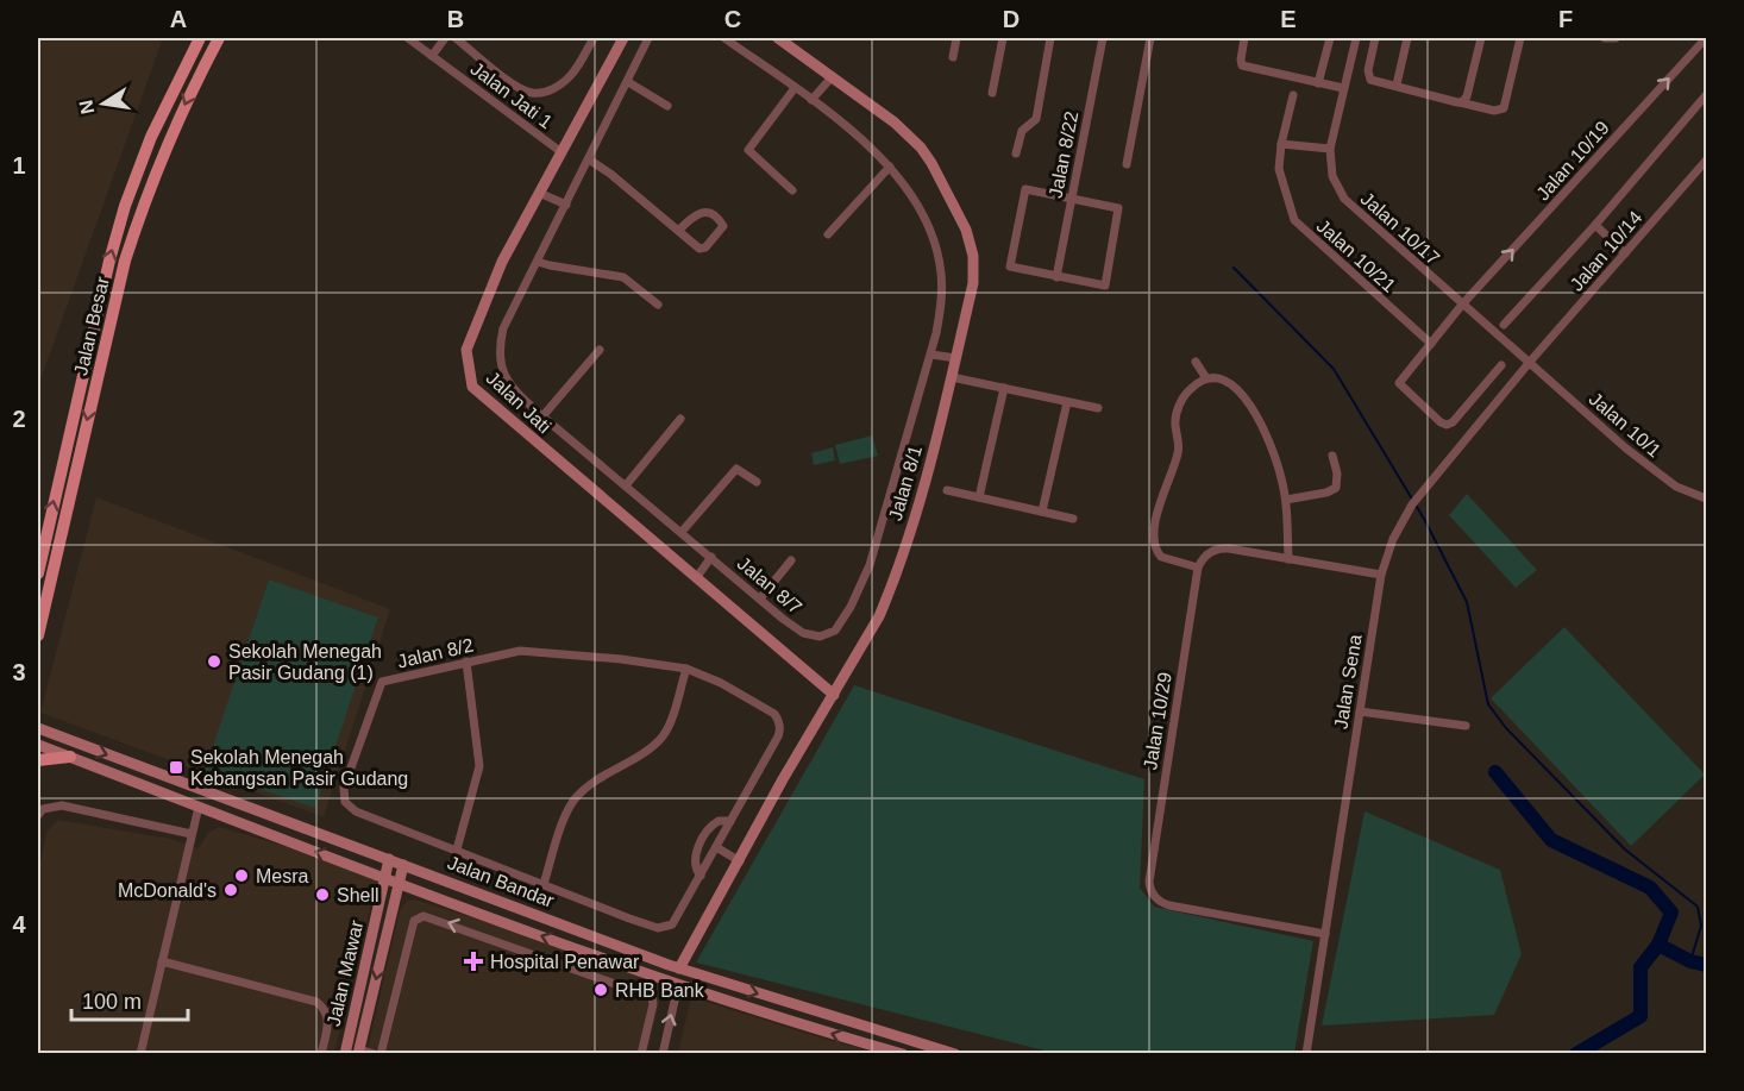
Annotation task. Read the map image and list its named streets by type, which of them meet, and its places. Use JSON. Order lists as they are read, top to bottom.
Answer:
{
  "streets": {
    "main road": ["Jalan Besar"],
    "street": [
      "Jalan Jati 1",
      "Jalan 8/22",
      "Jalan 10/19",
      "Jalan 10/17",
      "Jalan 10/14",
      "Jalan 10/21",
      "Jalan Jati",
      "Jalan 10/1",
      "Jalan 8/1",
      "Jalan 8/7",
      "Jalan 8/2",
      "Jalan Sena",
      "Jalan 10/29",
      "Jalan Bandar",
      "Jalan Mawar"
    ]
  },
  "crossings": [
    ["Jalan Jati 1", "Jalan Jati"],
    ["Jalan 10/19", "Jalan 10/17"],
    ["Jalan 10/19", "Jalan 10/21"],
    ["Jalan 10/17", "Jalan 10/14"],
    ["Jalan 10/17", "Jalan 10/1"],
    ["Jalan 10/17", "Jalan Sena"],
    ["Jalan 10/14", "Jalan 10/1"],
    ["Jalan 10/14", "Jalan Sena"],
    ["Jalan Jati", "Jalan 8/1"],
    ["Jalan 10/1", "Jalan Sena"],
    ["Jalan 8/1", "Jalan Bandar"],
    ["Jalan Sena", "Jalan 10/29"],
    ["Jalan Bandar", "Jalan Mawar"]
  ],
  "places": {
    "other": [
      "Sekolah Menegah Pasir Gudang (1)",
      "Mesra",
      "McDonald's",
      "Shell",
      "RHB Bank"
    ],
    "transit": ["Sekolah Menegah Kebangsan Pasir Gudang"],
    "health": ["Hospital Penawar"]
  },
  "scale_bar": "100 m",
  "north": "left",
  "grid": {
    "columns": [
      "A",
      "B",
      "C",
      "D",
      "E",
      "F"
    ],
    "rows": [
      "1",
      "2",
      "3",
      "4"
    ]
  }
}
